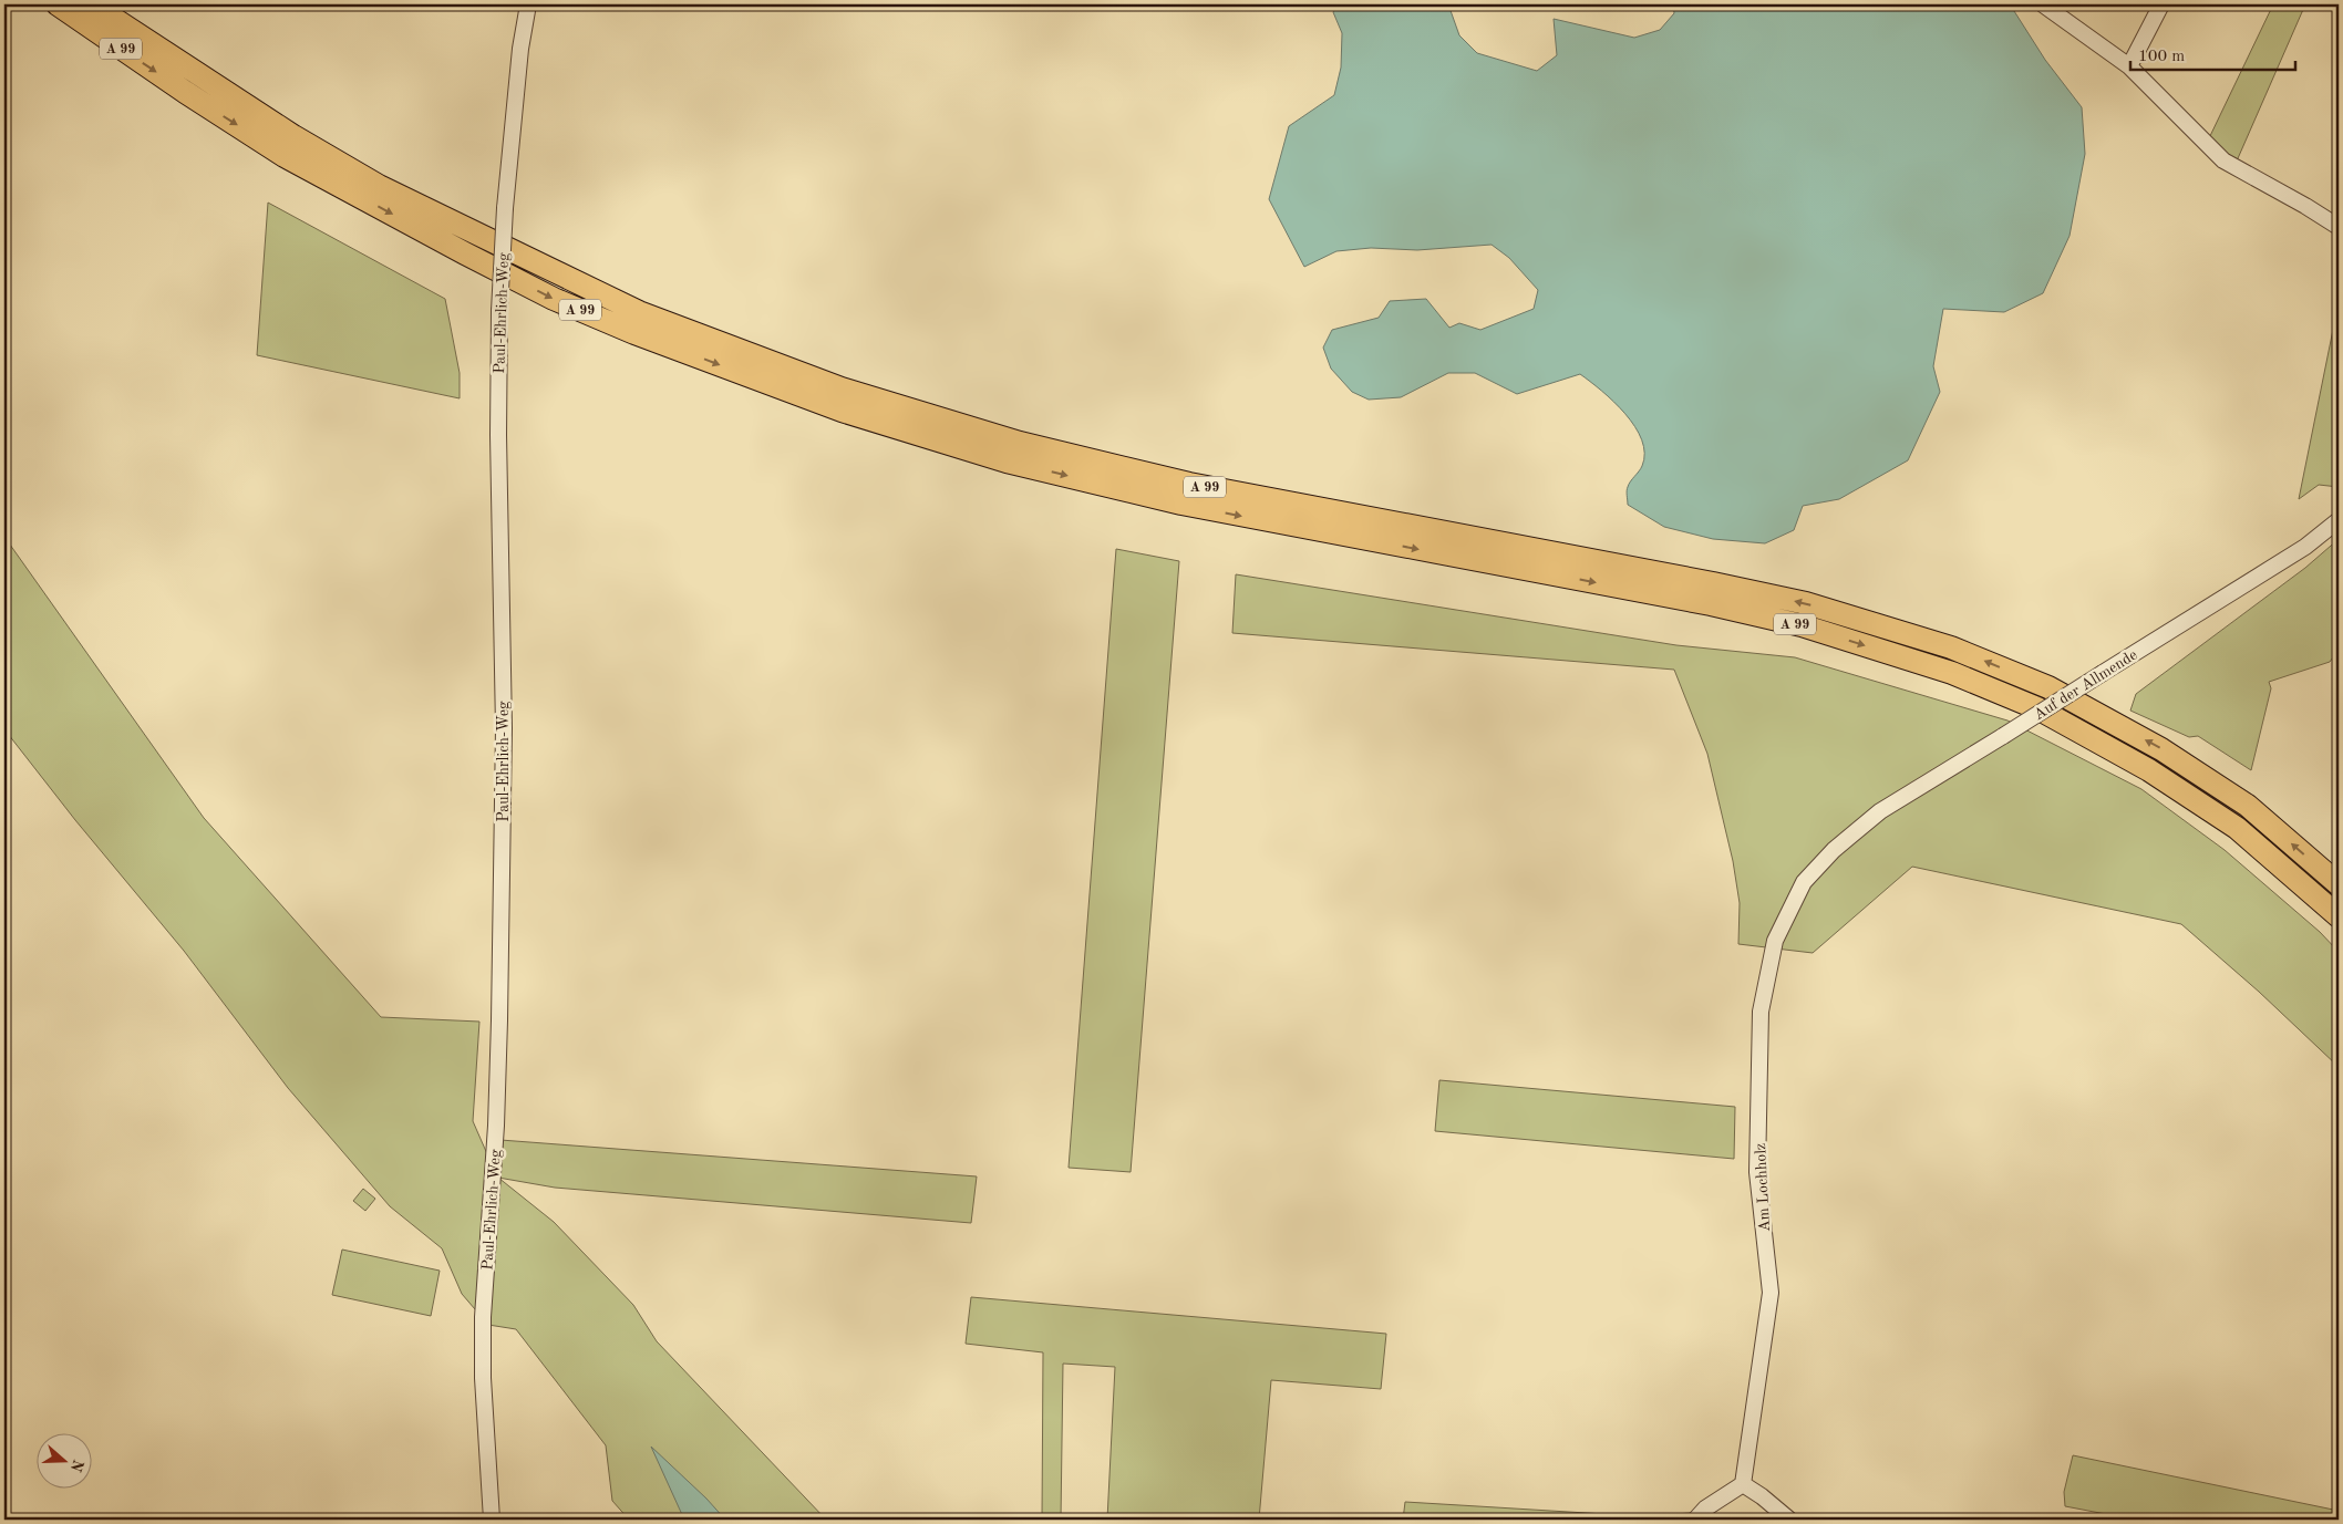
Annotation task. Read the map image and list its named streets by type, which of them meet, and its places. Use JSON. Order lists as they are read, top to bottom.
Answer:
{
  "streets": {
    "highway": ["A 99"],
    "street": ["Paul-Ehrlich-Weg", "Auf der Allmende", "Am Lochholz"]
  },
  "crossings": [
    ["Auf der Allmende", "Am Lochholz"]
  ],
  "scale_bar": "100 m",
  "north": "right"
}
